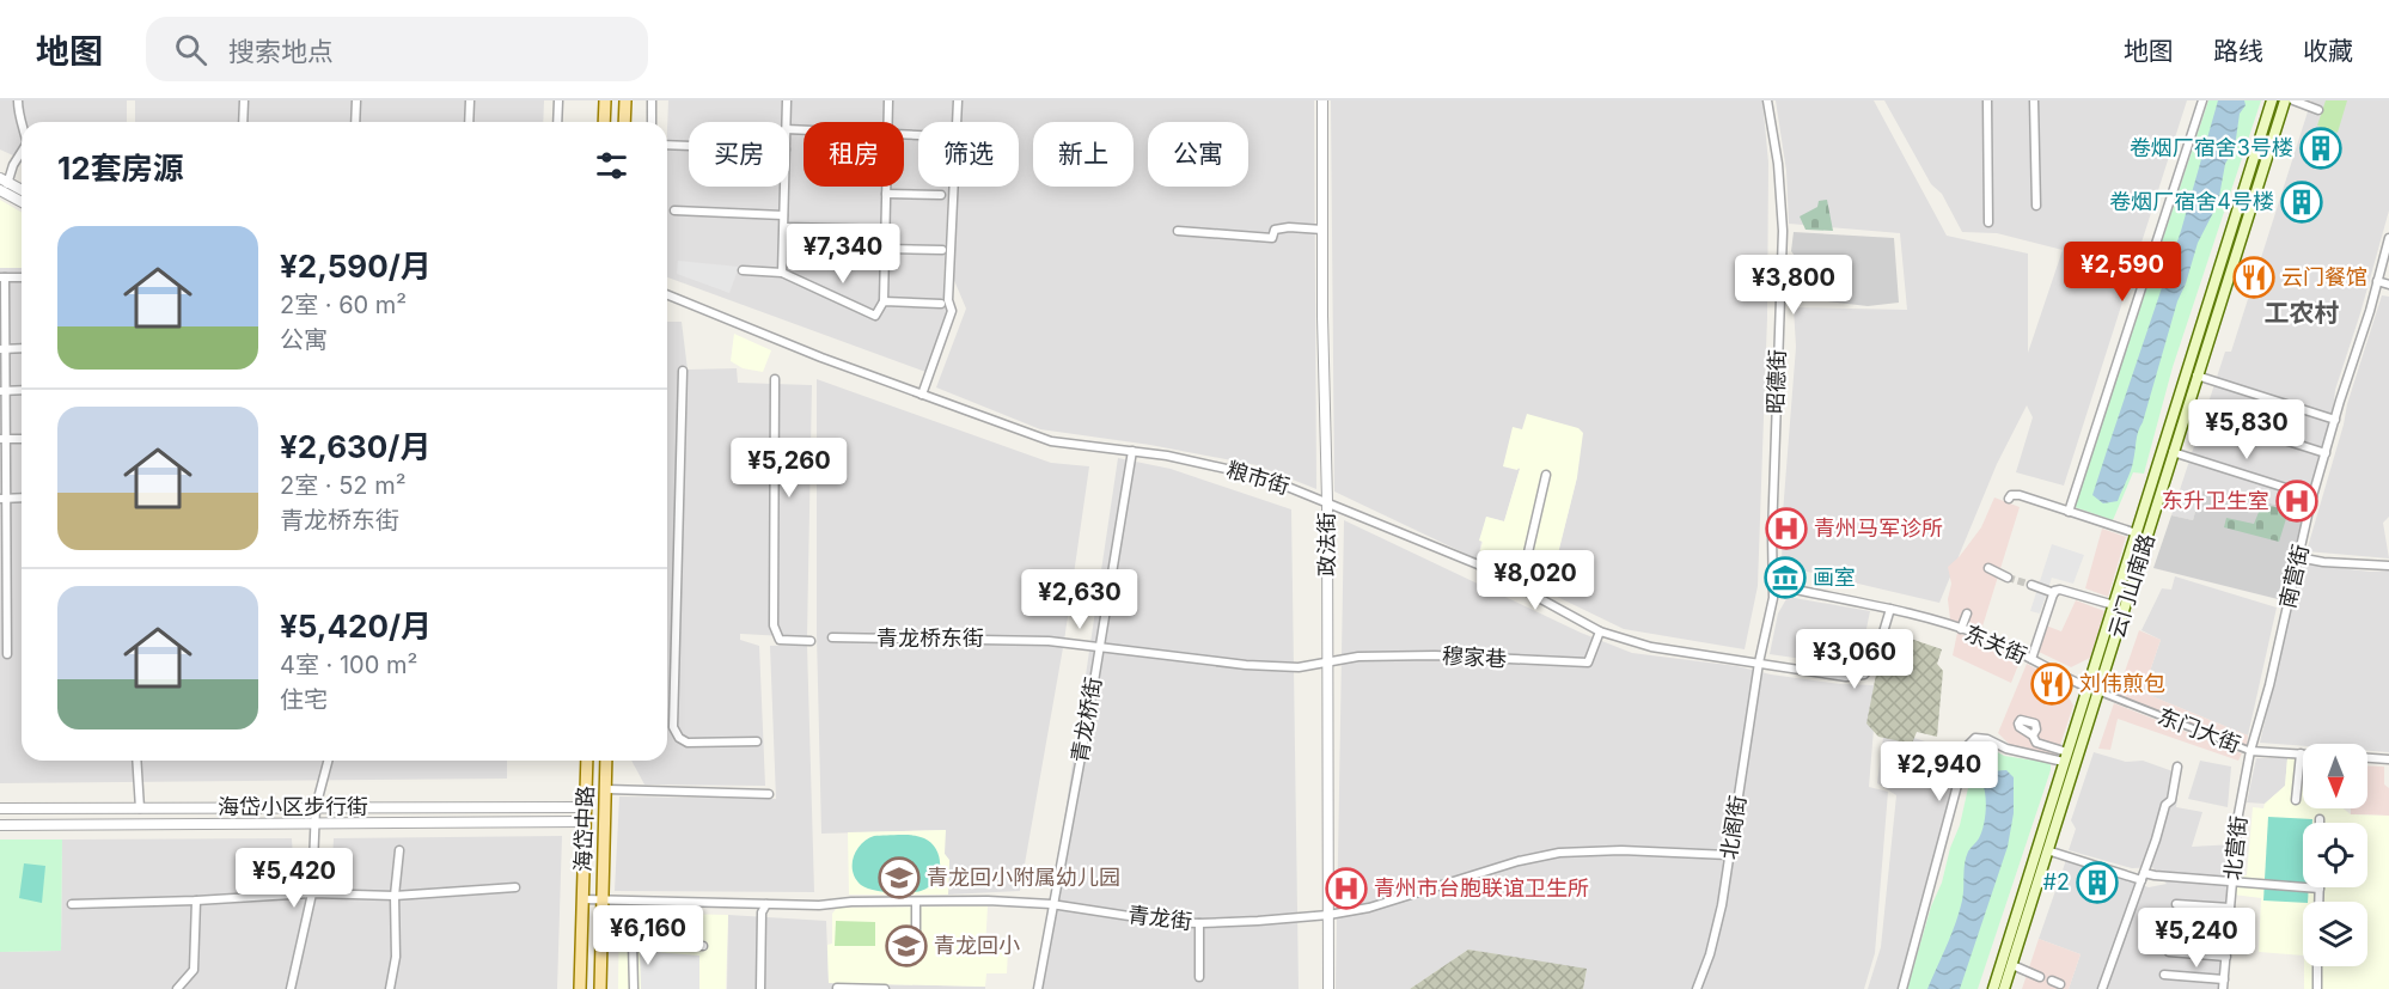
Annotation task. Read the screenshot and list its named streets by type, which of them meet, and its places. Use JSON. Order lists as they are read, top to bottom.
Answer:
{
  "streets": {
    "main road": ["云门山南路", "海岱中路"],
    "street": [
      "昭德街",
      "粮市街",
      "政法街",
      "南营街",
      "青龙桥东街",
      "东关街",
      "穆家巷",
      "青龙桥街",
      "东门大街",
      "海岱小区步行街",
      "北阁街",
      "北营街",
      "青龙街"
    ]
  },
  "crossings": [
    ["昭德街", "粮市街"],
    ["昭德街", "东关街"],
    ["昭德街", "北阁街"],
    ["粮市街", "政法街"],
    ["粮市街", "东关街"],
    ["粮市街", "穆家巷"],
    ["粮市街", "青龙桥街"],
    ["粮市街", "北阁街"],
    ["政法街", "青龙桥东街"],
    ["政法街", "穆家巷"],
    ["政法街", "青龙街"],
    ["南营街", "东门大街"],
    ["南营街", "北营街"],
    ["云门山南路", "东关街"],
    ["云门山南路", "东门大街"],
    ["青龙桥东街", "穆家巷"],
    ["青龙桥东街", "青龙桥街"],
    ["东关街", "东门大街"],
    ["青龙桥街", "青龙街"],
    ["东门大街", "北营街"],
    ["海岱小区步行街", "海岱中路"],
    ["北阁街", "青龙街"],
    ["海岱中路", "青龙街"]
  ],
  "districts": ["工农村"],
  "places": {
    "building": ["卷烟厂宿舍3号楼", "卷烟厂宿舍4号楼", "#2"],
    "restaurant": ["云门餐馆", "刘伟煎包"],
    "hospital": ["东升卫生室", "青州马军诊所", "青州市台胞联谊卫生所"],
    "museum": ["画室"],
    "school or university": ["青龙回小附属幼儿园", "青龙回小"]
  },
  "north": "bottom",
  "page": {
    "header": "地图",
    "search": "搜索地点",
    "nav": ["地图", "路线", "收藏"],
    "chip": [
      "买房",
      "租房",
      "筛选",
      "新上",
      "公寓"
    ],
    "heading": "12套房源",
    "list": [
      {
        "name": "¥2,590/月",
        "note": "2室 · 60 m² · 公寓"
      },
      {
        "name": "¥2,630/月",
        "note": "2室 · 52 m² · 青龙桥东街"
      },
      {
        "name": "¥5,420/月",
        "note": "4室 · 100 m² · 住宅"
      }
    ],
    "price": [
      "¥7,340",
      "¥2,590",
      "¥3,800",
      "¥5,830",
      "¥5,260",
      "¥8,020",
      "¥2,630",
      "¥3,060",
      "¥2,940",
      "¥5,420",
      "¥6,160",
      "¥5,240"
    ]
  }
}
